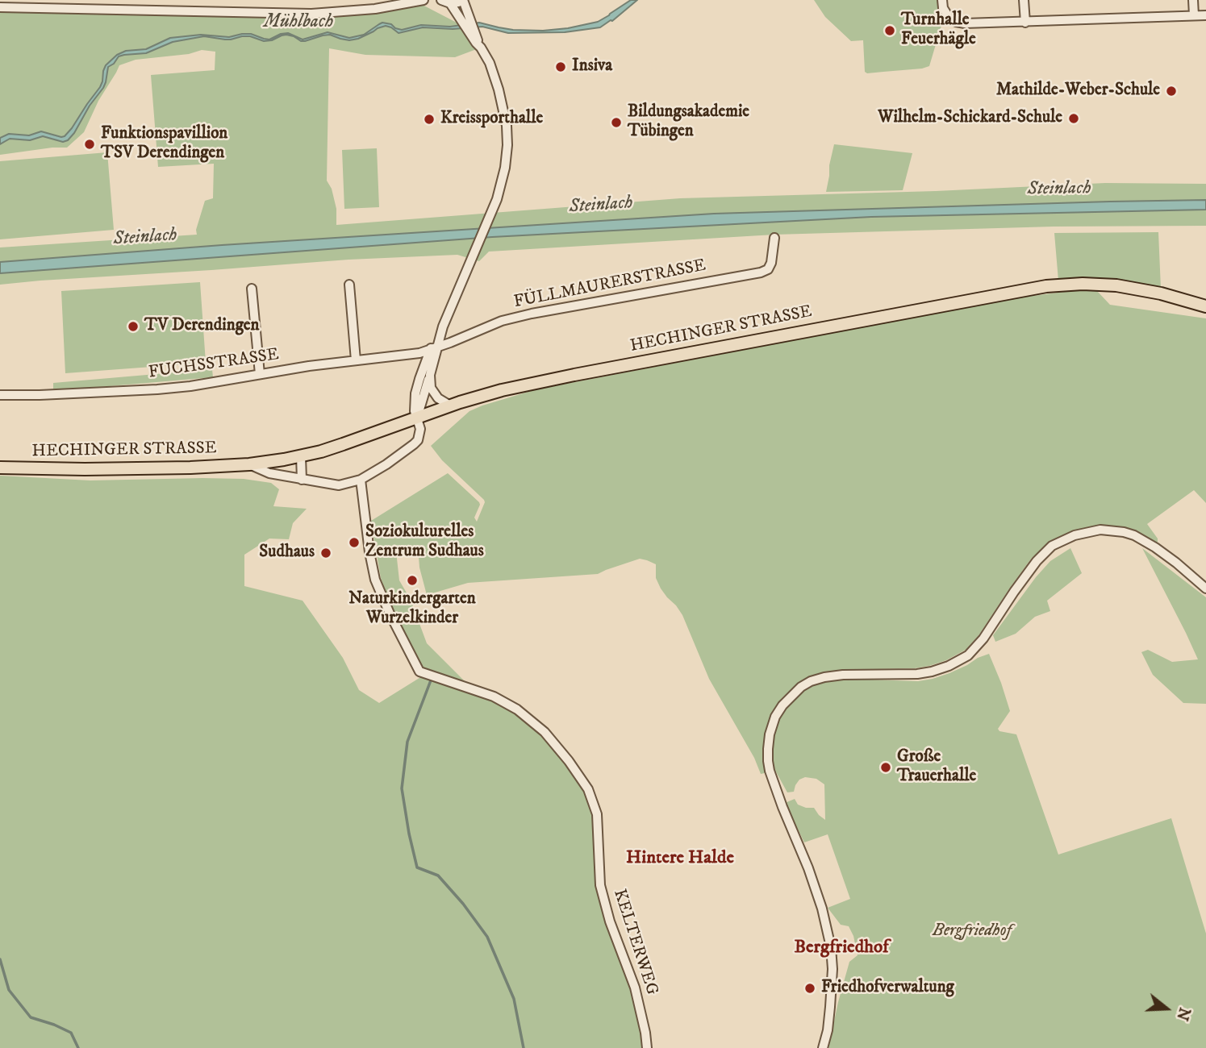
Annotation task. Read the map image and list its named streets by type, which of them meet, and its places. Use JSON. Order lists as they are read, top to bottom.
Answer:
{
  "streets": {
    "main road": ["HECHINGER STRASSE"],
    "street": ["FÜLLMAURERSTRASSE", "FUCHSSTRASSE", "KELTERWEG"]
  },
  "crossings": [
    ["FÜLLMAURERSTRASSE", "FUCHSSTRASSE"],
    ["HECHINGER STRASSE", "KELTERWEG"]
  ],
  "districts": ["Hintere Halde", "Bergfriedhof"],
  "water": ["Mühlbach", "Steinlach"],
  "parks": ["Bergfriedhof"],
  "places": [
    "Turnhalle Feuerhägle",
    "Insiva",
    "Mathilde-Weber-Schule",
    "Wilhelm-Schickard-Schule",
    "Kreissporthalle",
    "Bildungsakademie Tübingen",
    "Funktionspavillion TSV Derendingen",
    "TV Derendingen",
    "Soziokulturelles Zentrum Sudhaus",
    "Sudhaus",
    "Naturkindergarten Wurzelkinder",
    "Große Trauerhalle",
    "Friedhofverwaltung"
  ],
  "north": "right"
}
